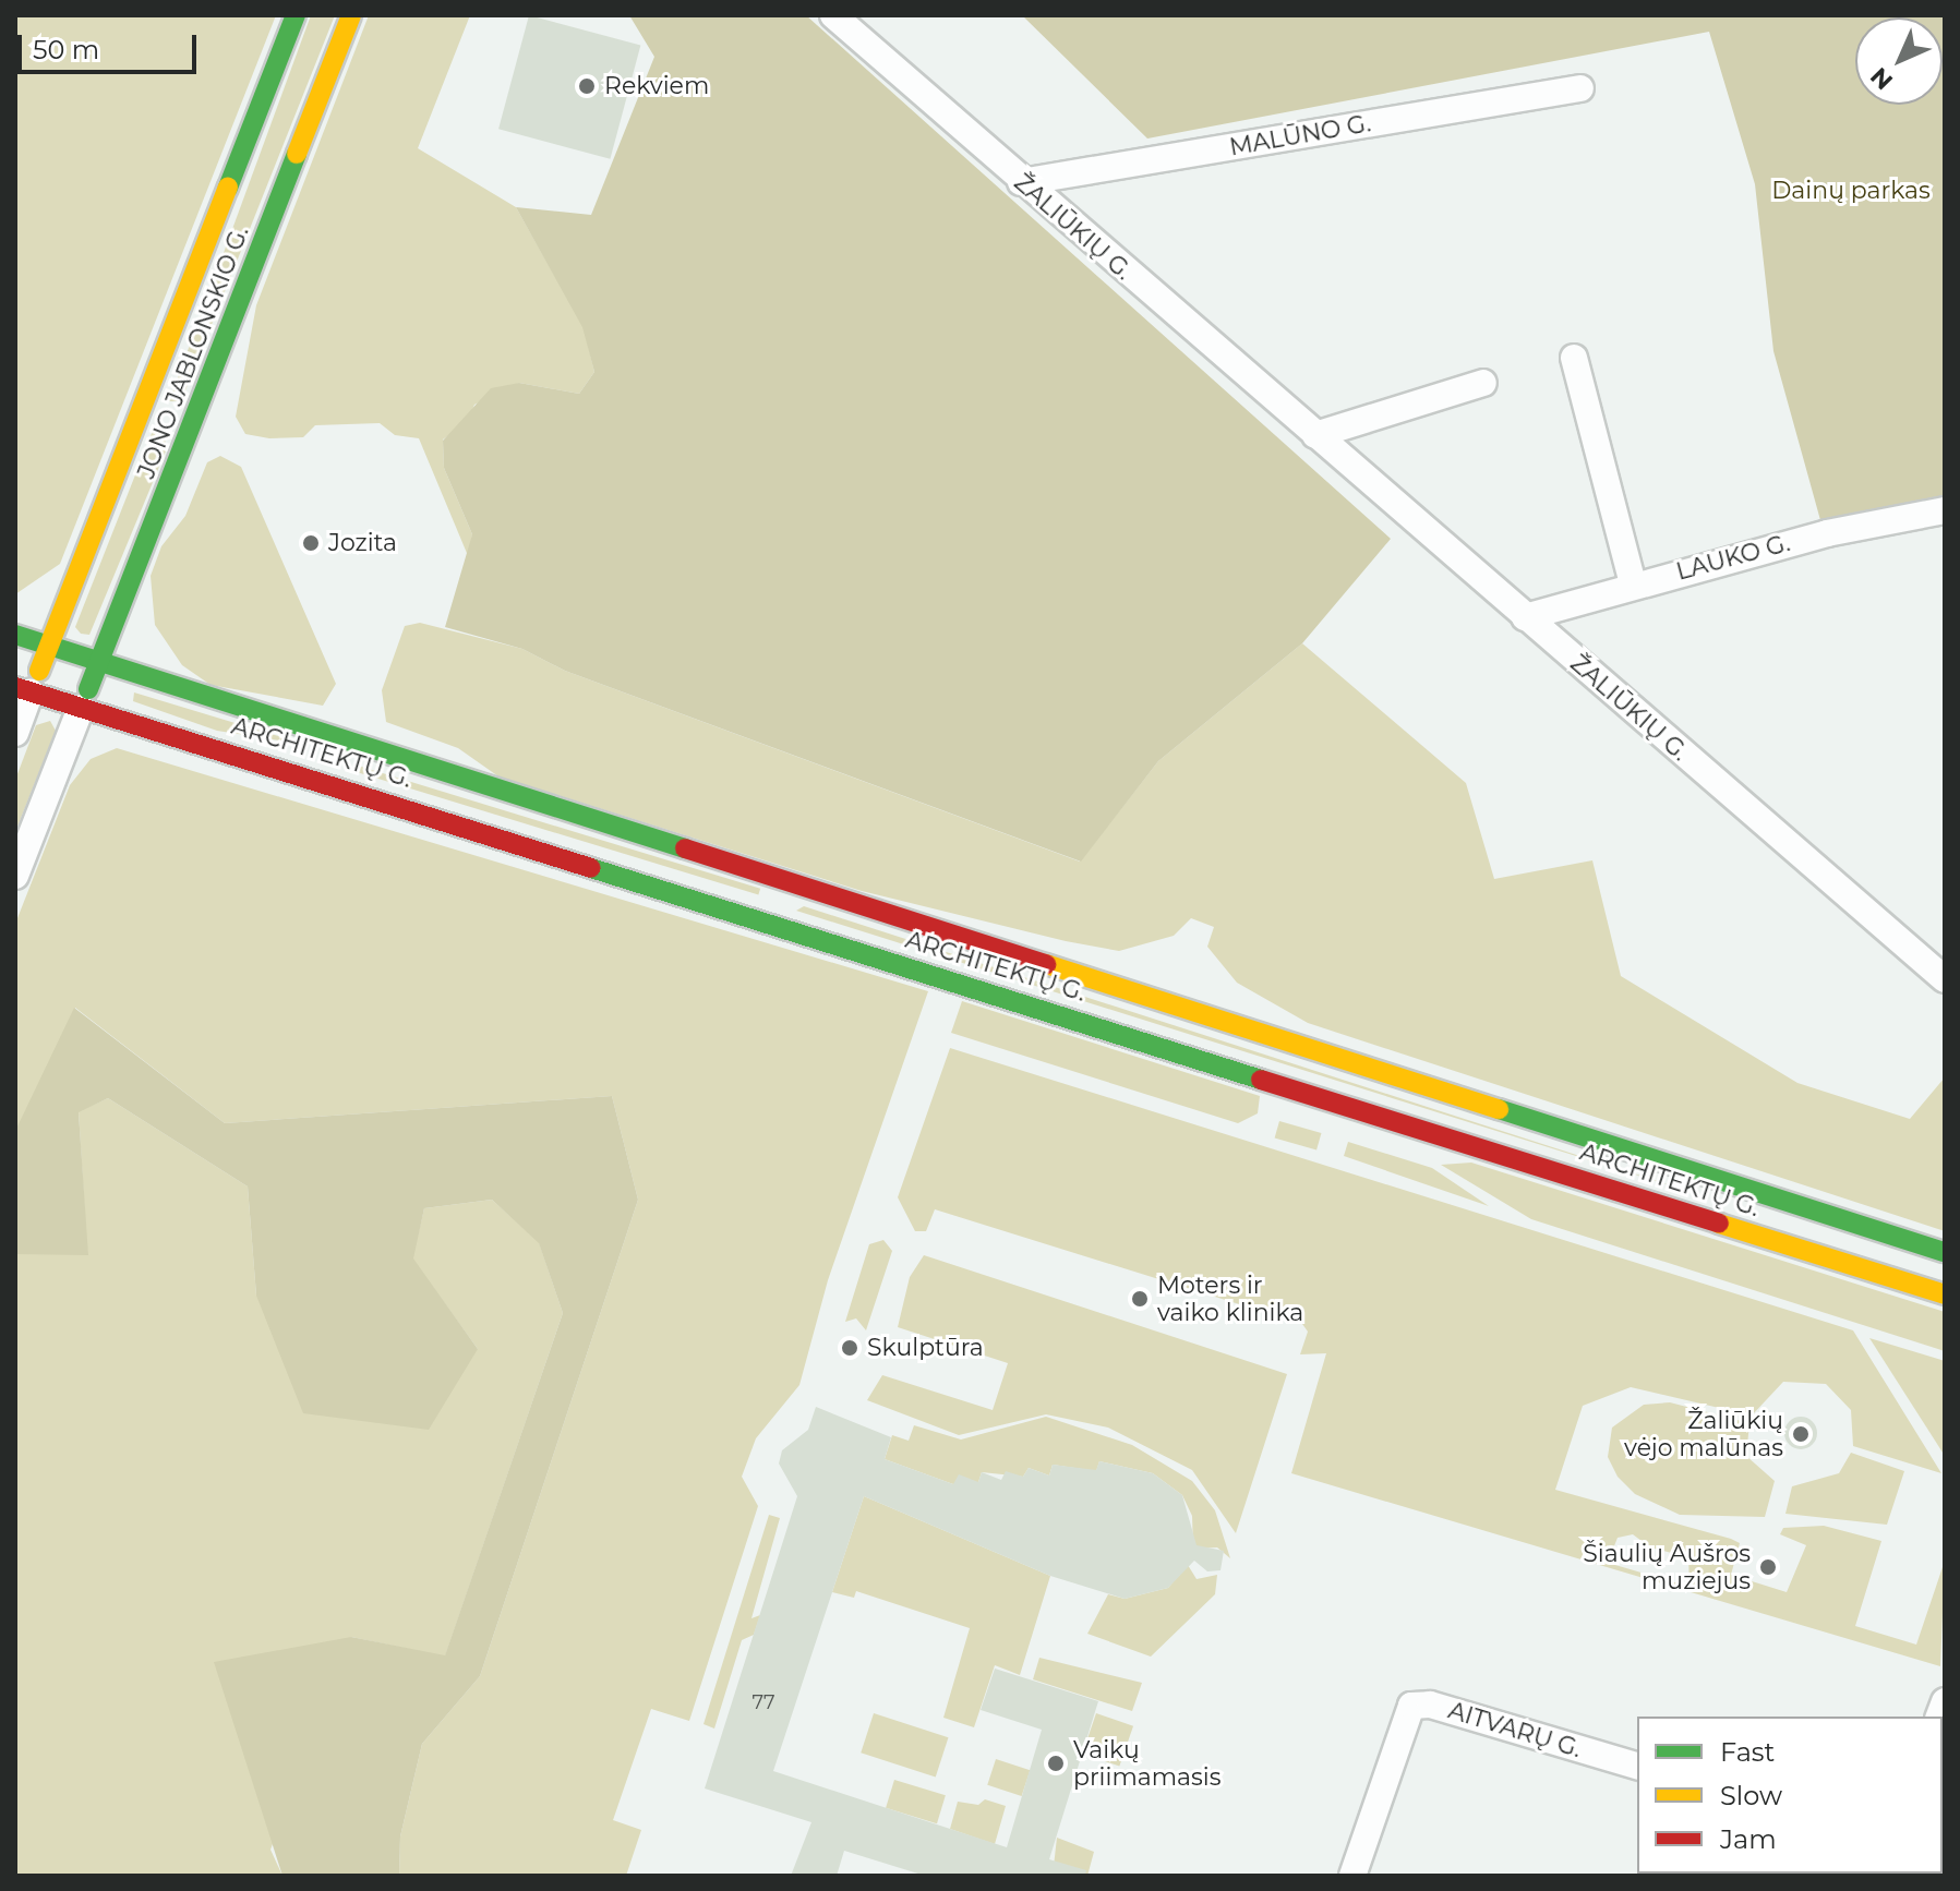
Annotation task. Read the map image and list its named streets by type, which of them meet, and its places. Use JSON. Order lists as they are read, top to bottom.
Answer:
{
  "streets": {
    "main road": ["JONO JABLONSKIO G.", "ARCHITEKTŲ G."],
    "street": [
      "MALŪNO G.",
      "ŽALIŪKIŲ G.",
      "LAUKO G.",
      "AITVARŲ G."
    ]
  },
  "crossings": [
    ["MALŪNO G.", "ŽALIŪKIŲ G."],
    ["ŽALIŪKIŲ G.", "LAUKO G."],
    ["JONO JABLONSKIO G.", "ARCHITEKTŲ G."]
  ],
  "parks": ["Dainų parkas"],
  "places": [
    "Rekviem",
    "Jozita",
    "Moters ir vaiko klinika",
    "Skulptūra",
    "Žaliūkių vėjo malūnas",
    "Šiaulių Aušros muziejus",
    "Vaikų priimamasis"
  ],
  "house_numbers": ["77"],
  "legend": ["Fast", "Slow", "Jam"],
  "scale_bar": "50 m",
  "north": "bottom left"
}
